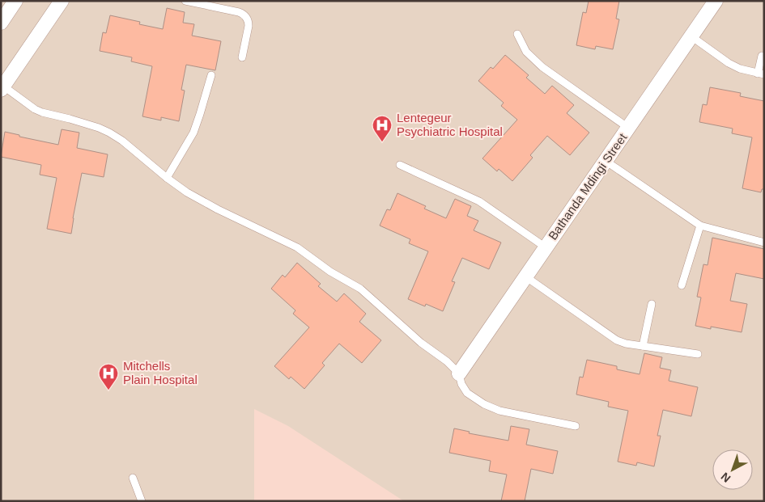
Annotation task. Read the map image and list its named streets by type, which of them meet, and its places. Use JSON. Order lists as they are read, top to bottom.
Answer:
{
  "streets": {
    "street": ["Bathanda Mdingi Street"]
  },
  "places": {
    "hospital": ["Lentegeur Psychiatric Hospital", "Mitchells Plain Hospital"]
  },
  "north": "bottom left"
}
